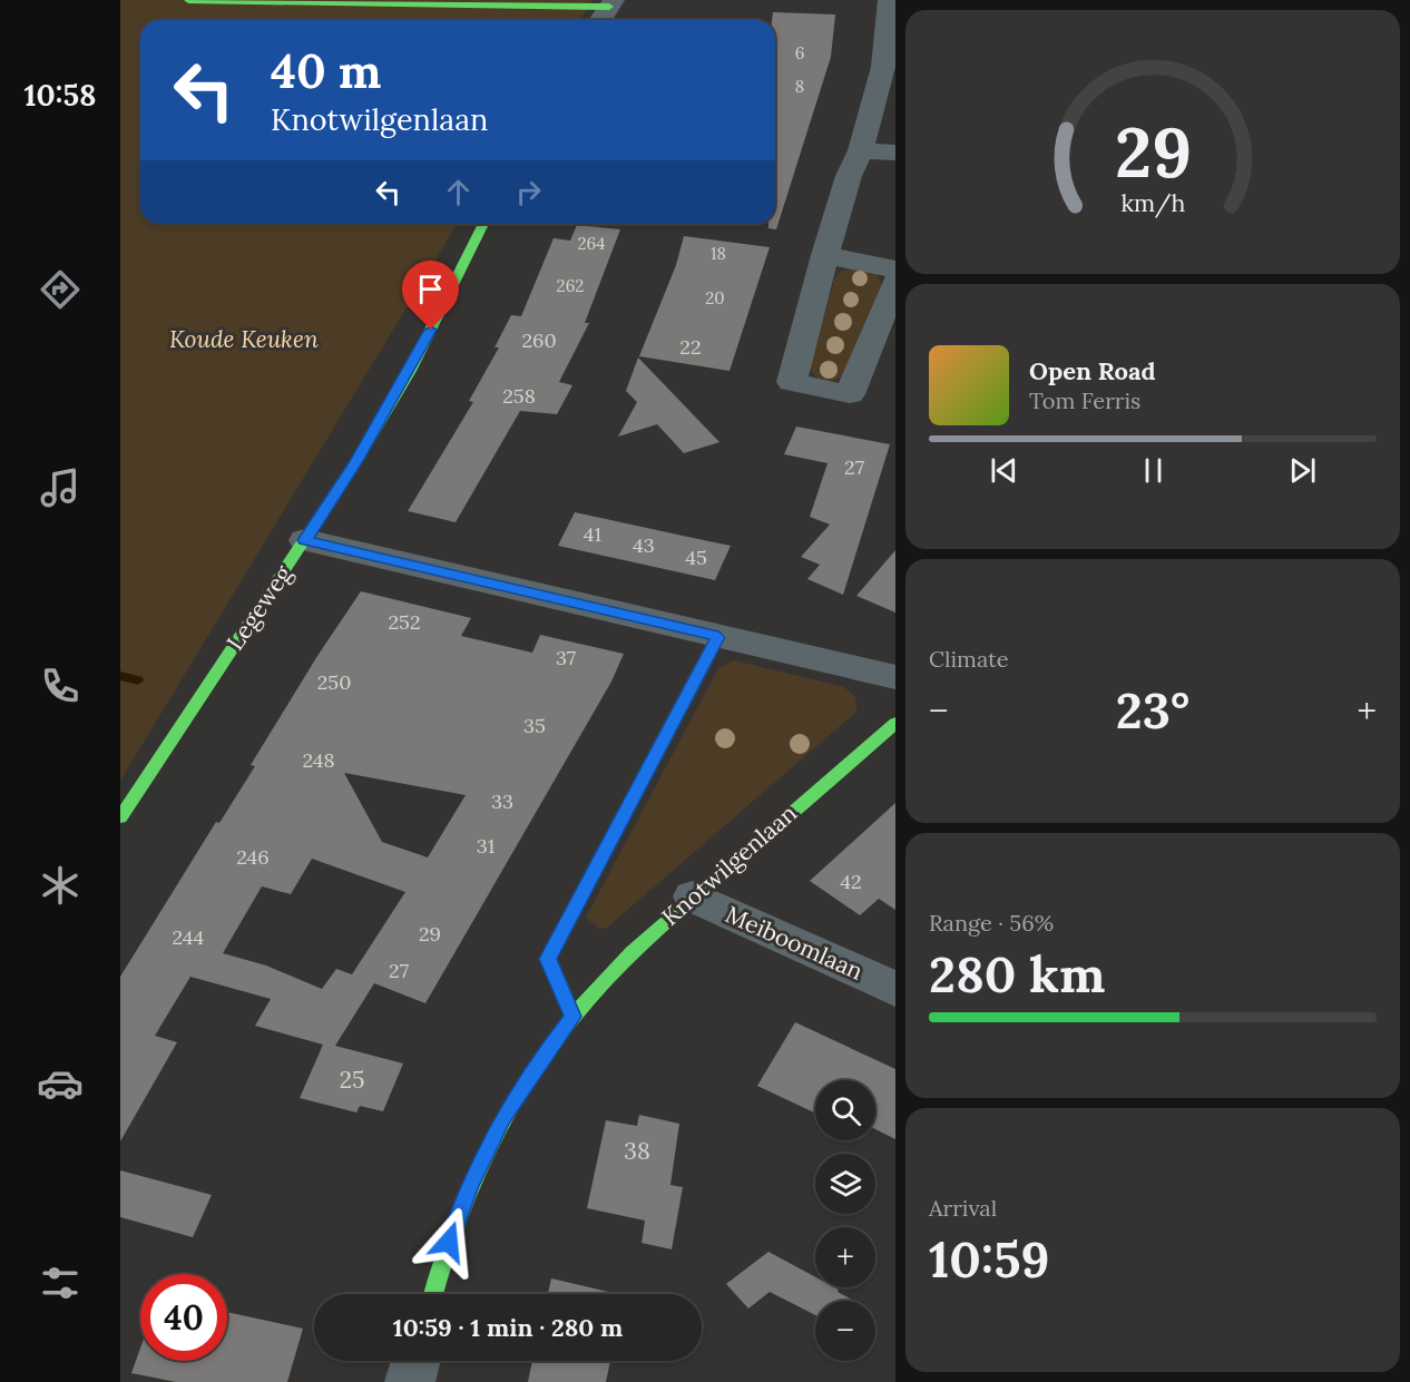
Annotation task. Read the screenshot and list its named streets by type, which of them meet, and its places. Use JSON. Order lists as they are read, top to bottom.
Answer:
{
  "streets": {
    "street": ["Legeweg", "Knotwilgenlaan", "Meiboomlaan"]
  },
  "crossings": [
    ["Knotwilgenlaan", "Meiboomlaan"]
  ],
  "parks": ["Koude Keuken"],
  "house_numbers": [
    "6",
    "8",
    "264",
    "18",
    "262",
    "20",
    "260",
    "22",
    "258",
    "27",
    "41",
    "43",
    "45",
    "252",
    "37",
    "250",
    "35",
    "248",
    "33",
    "31",
    "246",
    "42",
    "29",
    "244",
    "27",
    "25",
    "38"
  ],
  "page": {
    "tabs": "10:58",
    "turn": ["40 m", "Knotwilgenlaan"],
    "song": ["Open Road", "Tom Ferris"],
    "tile": [
      "Climate",
      ["Range · 56%", "280 km"],
      ["Arrival", "10:59"]
    ],
    "heat": ["−", "23°", "+"],
    "map_buttons": ["+", "−"],
    "limit": "40",
    "trip": "10:59 · 1 min · 280 m",
    "gauge": ["29", "km/h"]
  }
}
